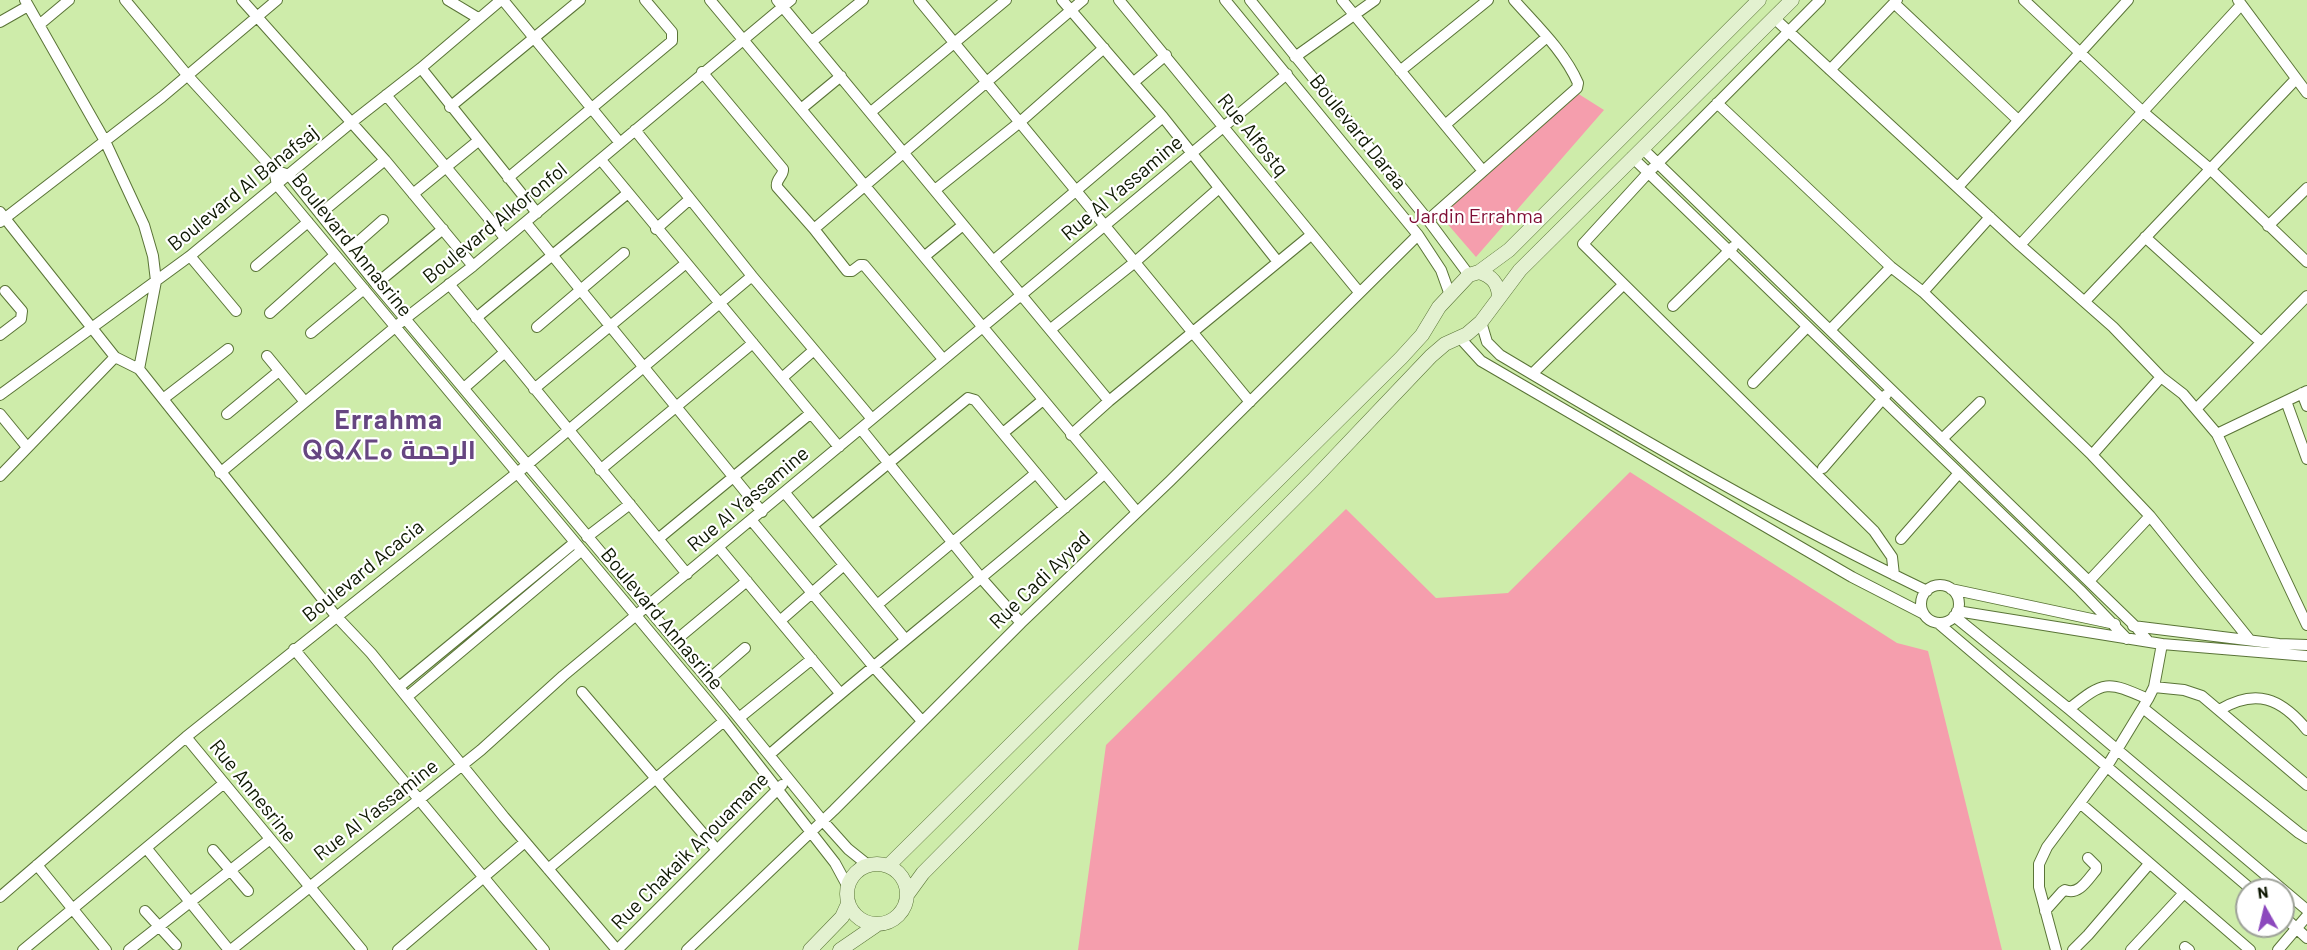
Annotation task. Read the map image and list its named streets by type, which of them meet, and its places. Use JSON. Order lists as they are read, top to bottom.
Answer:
{
  "streets": {
    "street": [
      "Boulevard Daraa",
      "Rue Alfostq",
      "Boulevard Al Banafsaj",
      "Rue Al Yassamine",
      "Boulevard Alkoronfol",
      "Boulevard Annasrine",
      "Boulevard Acacia",
      "Rue Cadi Ayyad",
      "Rue Annesrine",
      "Rue Chakaik Anouamane"
    ]
  },
  "crossings": [
    ["Boulevard Daraa", "Rue Al Yassamine"],
    ["Boulevard Daraa", "Rue Cadi Ayyad"],
    ["Rue Alfostq", "Rue Al Yassamine"],
    ["Rue Alfostq", "Rue Cadi Ayyad"],
    ["Boulevard Al Banafsaj", "Boulevard Annasrine"],
    ["Rue Al Yassamine", "Boulevard Annasrine"],
    ["Rue Al Yassamine", "Rue Annesrine"],
    ["Boulevard Alkoronfol", "Boulevard Annasrine"],
    ["Boulevard Annasrine", "Boulevard Acacia"],
    ["Boulevard Annasrine", "Rue Cadi Ayyad"],
    ["Boulevard Annasrine", "Rue Chakaik Anouamane"],
    ["Boulevard Acacia", "Rue Annesrine"]
  ],
  "districts": ["Errahma ⵕⵕⵃⵎⴰ الرحمة"],
  "parks": ["Jardin Errahma"],
  "north": "top"
}
